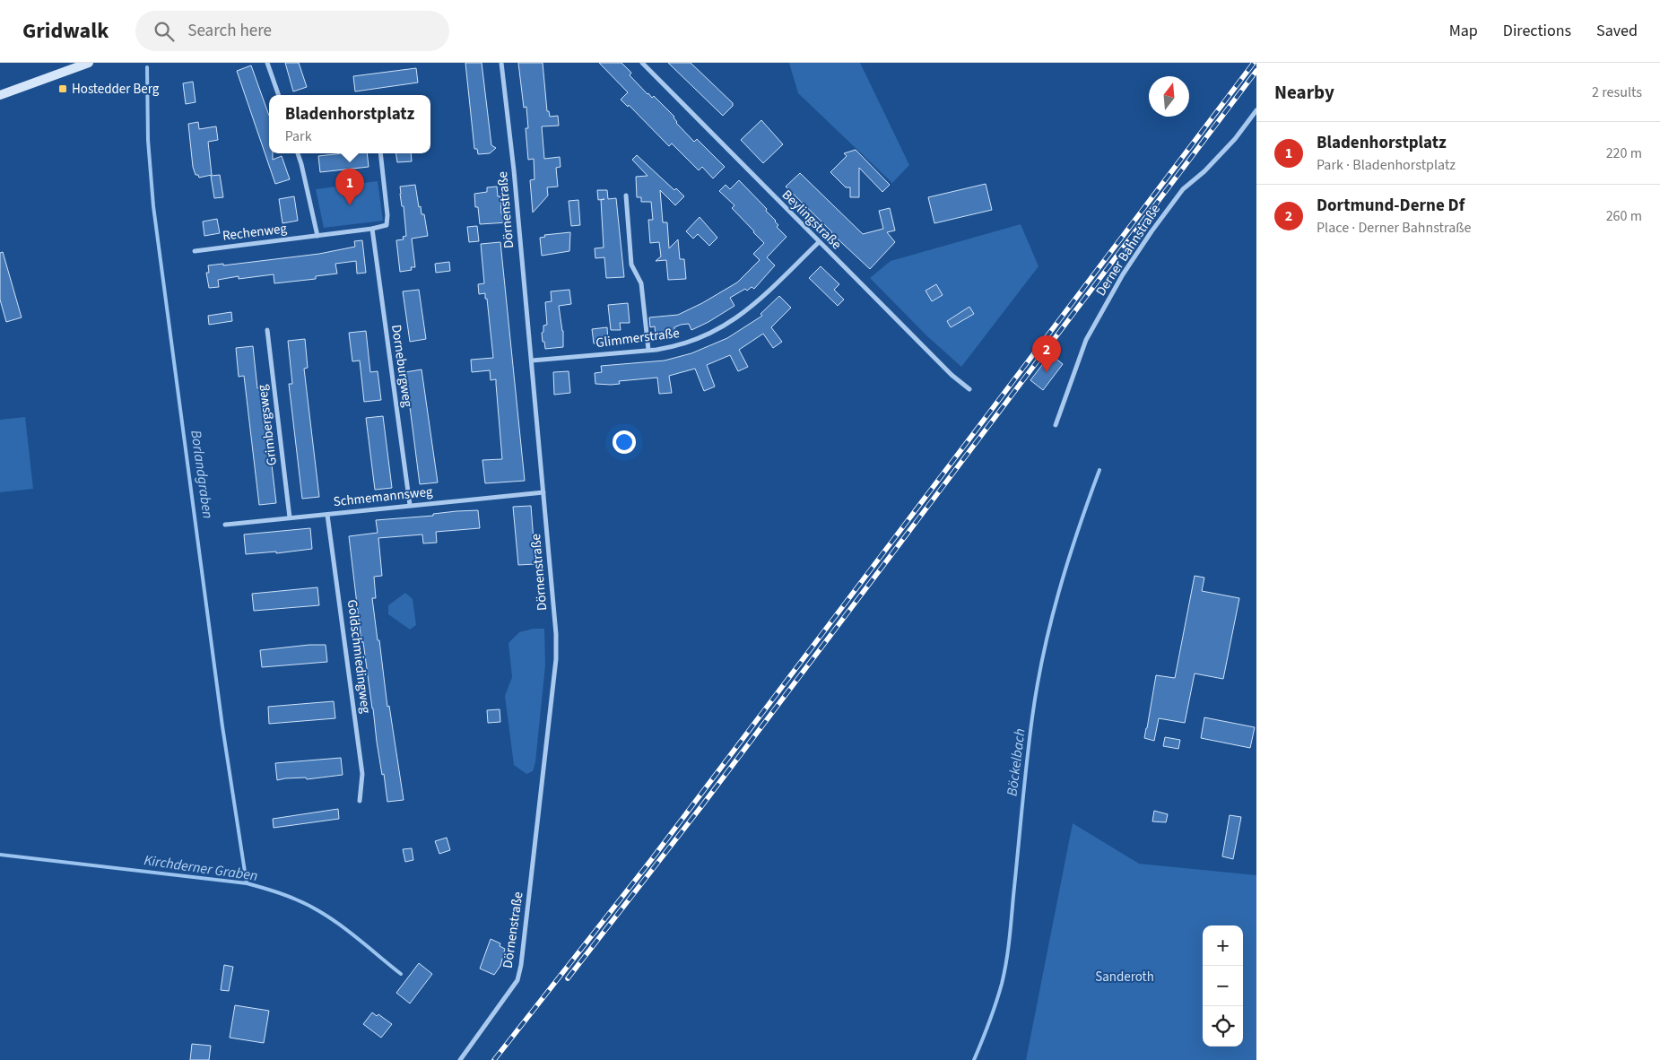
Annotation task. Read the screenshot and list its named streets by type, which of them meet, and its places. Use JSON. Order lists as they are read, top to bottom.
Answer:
{
  "streets": {
    "street": [
      "Dörnenstraße",
      "Beylingstraße",
      "Rechenweg",
      "Derner Bahnstraße",
      "Glimmerstraße",
      "Dorneburgweg",
      "Grimbergsweg",
      "Schmemannsweg",
      "Goldschmiedingweg"
    ]
  },
  "crossings": [
    ["Dörnenstraße", "Glimmerstraße"],
    ["Dörnenstraße", "Schmemannsweg"],
    ["Beylingstraße", "Glimmerstraße"],
    ["Rechenweg", "Dorneburgweg"],
    ["Dorneburgweg", "Schmemannsweg"],
    ["Grimbergsweg", "Schmemannsweg"],
    ["Schmemannsweg", "Goldschmiedingweg"]
  ],
  "water": ["Borlandgraben", "Böckelbach", "Kirchderner Graben"],
  "parks": ["Sanderoth"],
  "places": {
    "transit": ["Hostedder Berg"]
  },
  "north": "top",
  "page": {
    "header": "Gridwalk",
    "search": "Search here",
    "nav": ["Map", "Directions", "Saved"],
    "heading": ["Nearby", "2 results"],
    "popup": ["Bladenhorstplatz", "Park"],
    "list": [
      {
        "mark": "1",
        "name": "Bladenhorstplatz",
        "note": "Park · Bladenhorstplatz",
        "value": "220 m"
      },
      {
        "mark": "2",
        "name": "Dortmund-Derne Df",
        "note": "Place · Derner Bahnstraße",
        "value": "260 m"
      }
    ],
    "pins": ["1", "2"],
    "map_buttons": ["+", "−"]
  }
}
